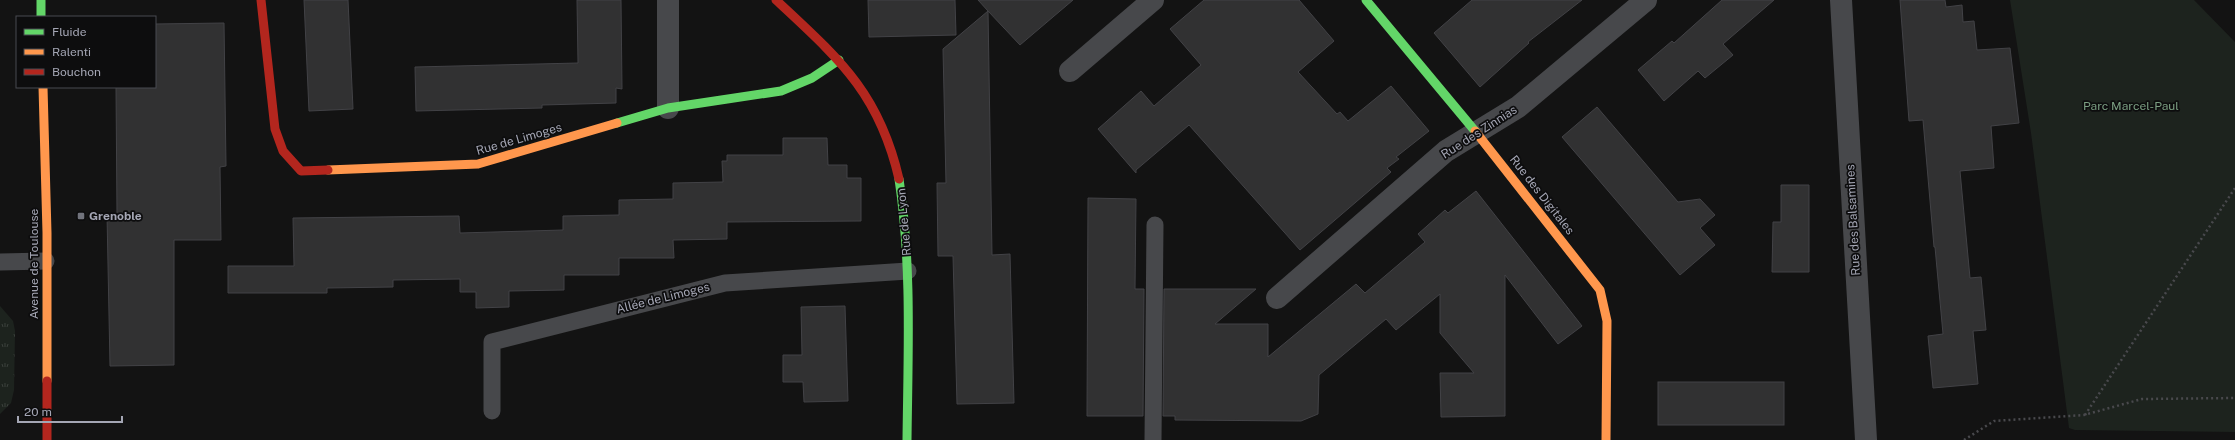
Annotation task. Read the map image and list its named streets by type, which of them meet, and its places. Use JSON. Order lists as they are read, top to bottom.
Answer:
{
  "streets": {
    "street": [
      "Rue des Zinnias",
      "Rue de Limoges",
      "Rue des Digitales",
      "Rue des Balsamines",
      "Rue de Lyon",
      "Avenue de Toulouse"
    ],
    "lane": ["Allée de Limoges"]
  },
  "crossings": [
    ["Rue des Zinnias", "Rue des Digitales"],
    ["Rue de Limoges", "Rue de Lyon"],
    ["Rue de Lyon", "Allée de Limoges"]
  ],
  "parks": ["Parc Marcel-Paul"],
  "places": {
    "transit": ["Grenoble"]
  },
  "legend": ["Fluide", "Ralenti", "Bouchon"],
  "scale_bar": "20 m"
}
